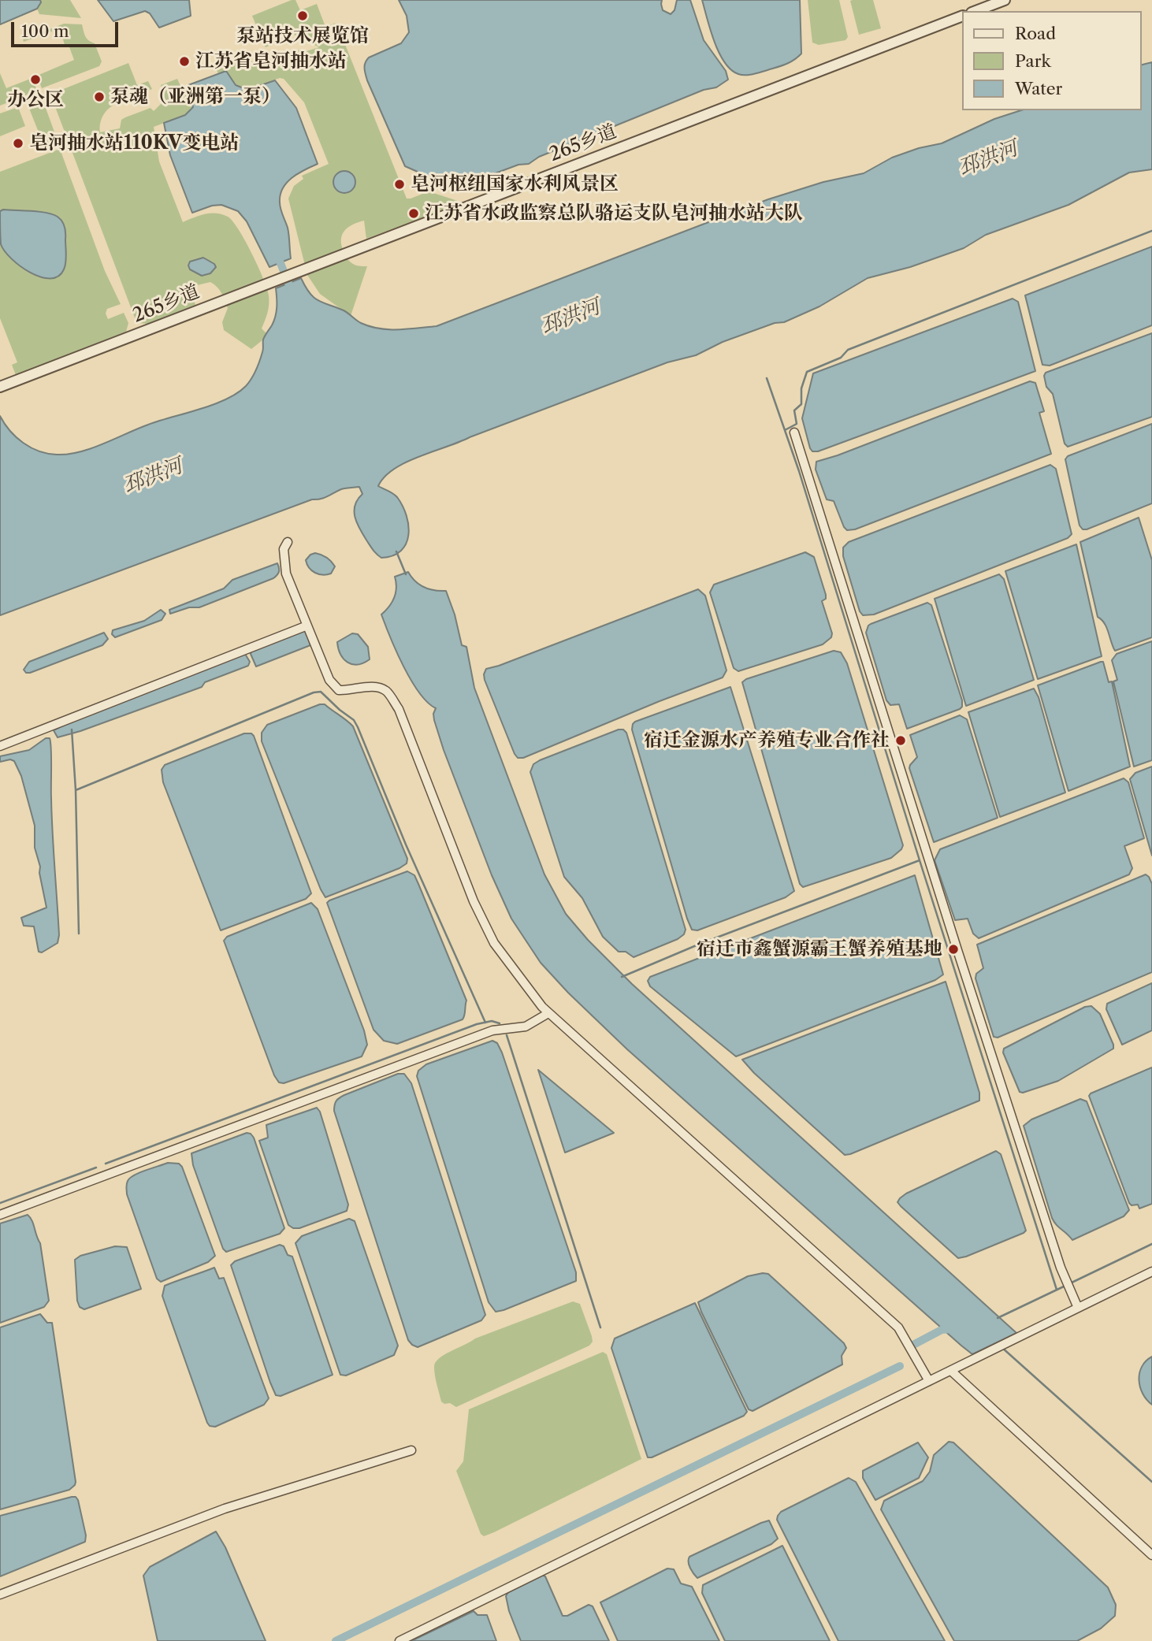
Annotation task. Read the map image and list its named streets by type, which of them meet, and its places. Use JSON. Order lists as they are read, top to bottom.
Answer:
{
  "streets": {
    "street": ["265乡道"]
  },
  "water": ["邳洪河"],
  "places": [
    "泵站技术展览馆",
    "江苏省皂河抽水站",
    "办公区",
    "泵魂（亚洲第一泵）",
    "皂河抽水站110KV变电站",
    "皂河枢纽国家水利风景区",
    "江苏省水政监察总队骆运支队皂河抽水站大队",
    "宿迁金源水产养殖专业合作社",
    "宿迁市鑫蟹源霸王蟹养殖基地"
  ],
  "legend": ["Road", "Park", "Water"],
  "scale_bar": "100 m"
}
